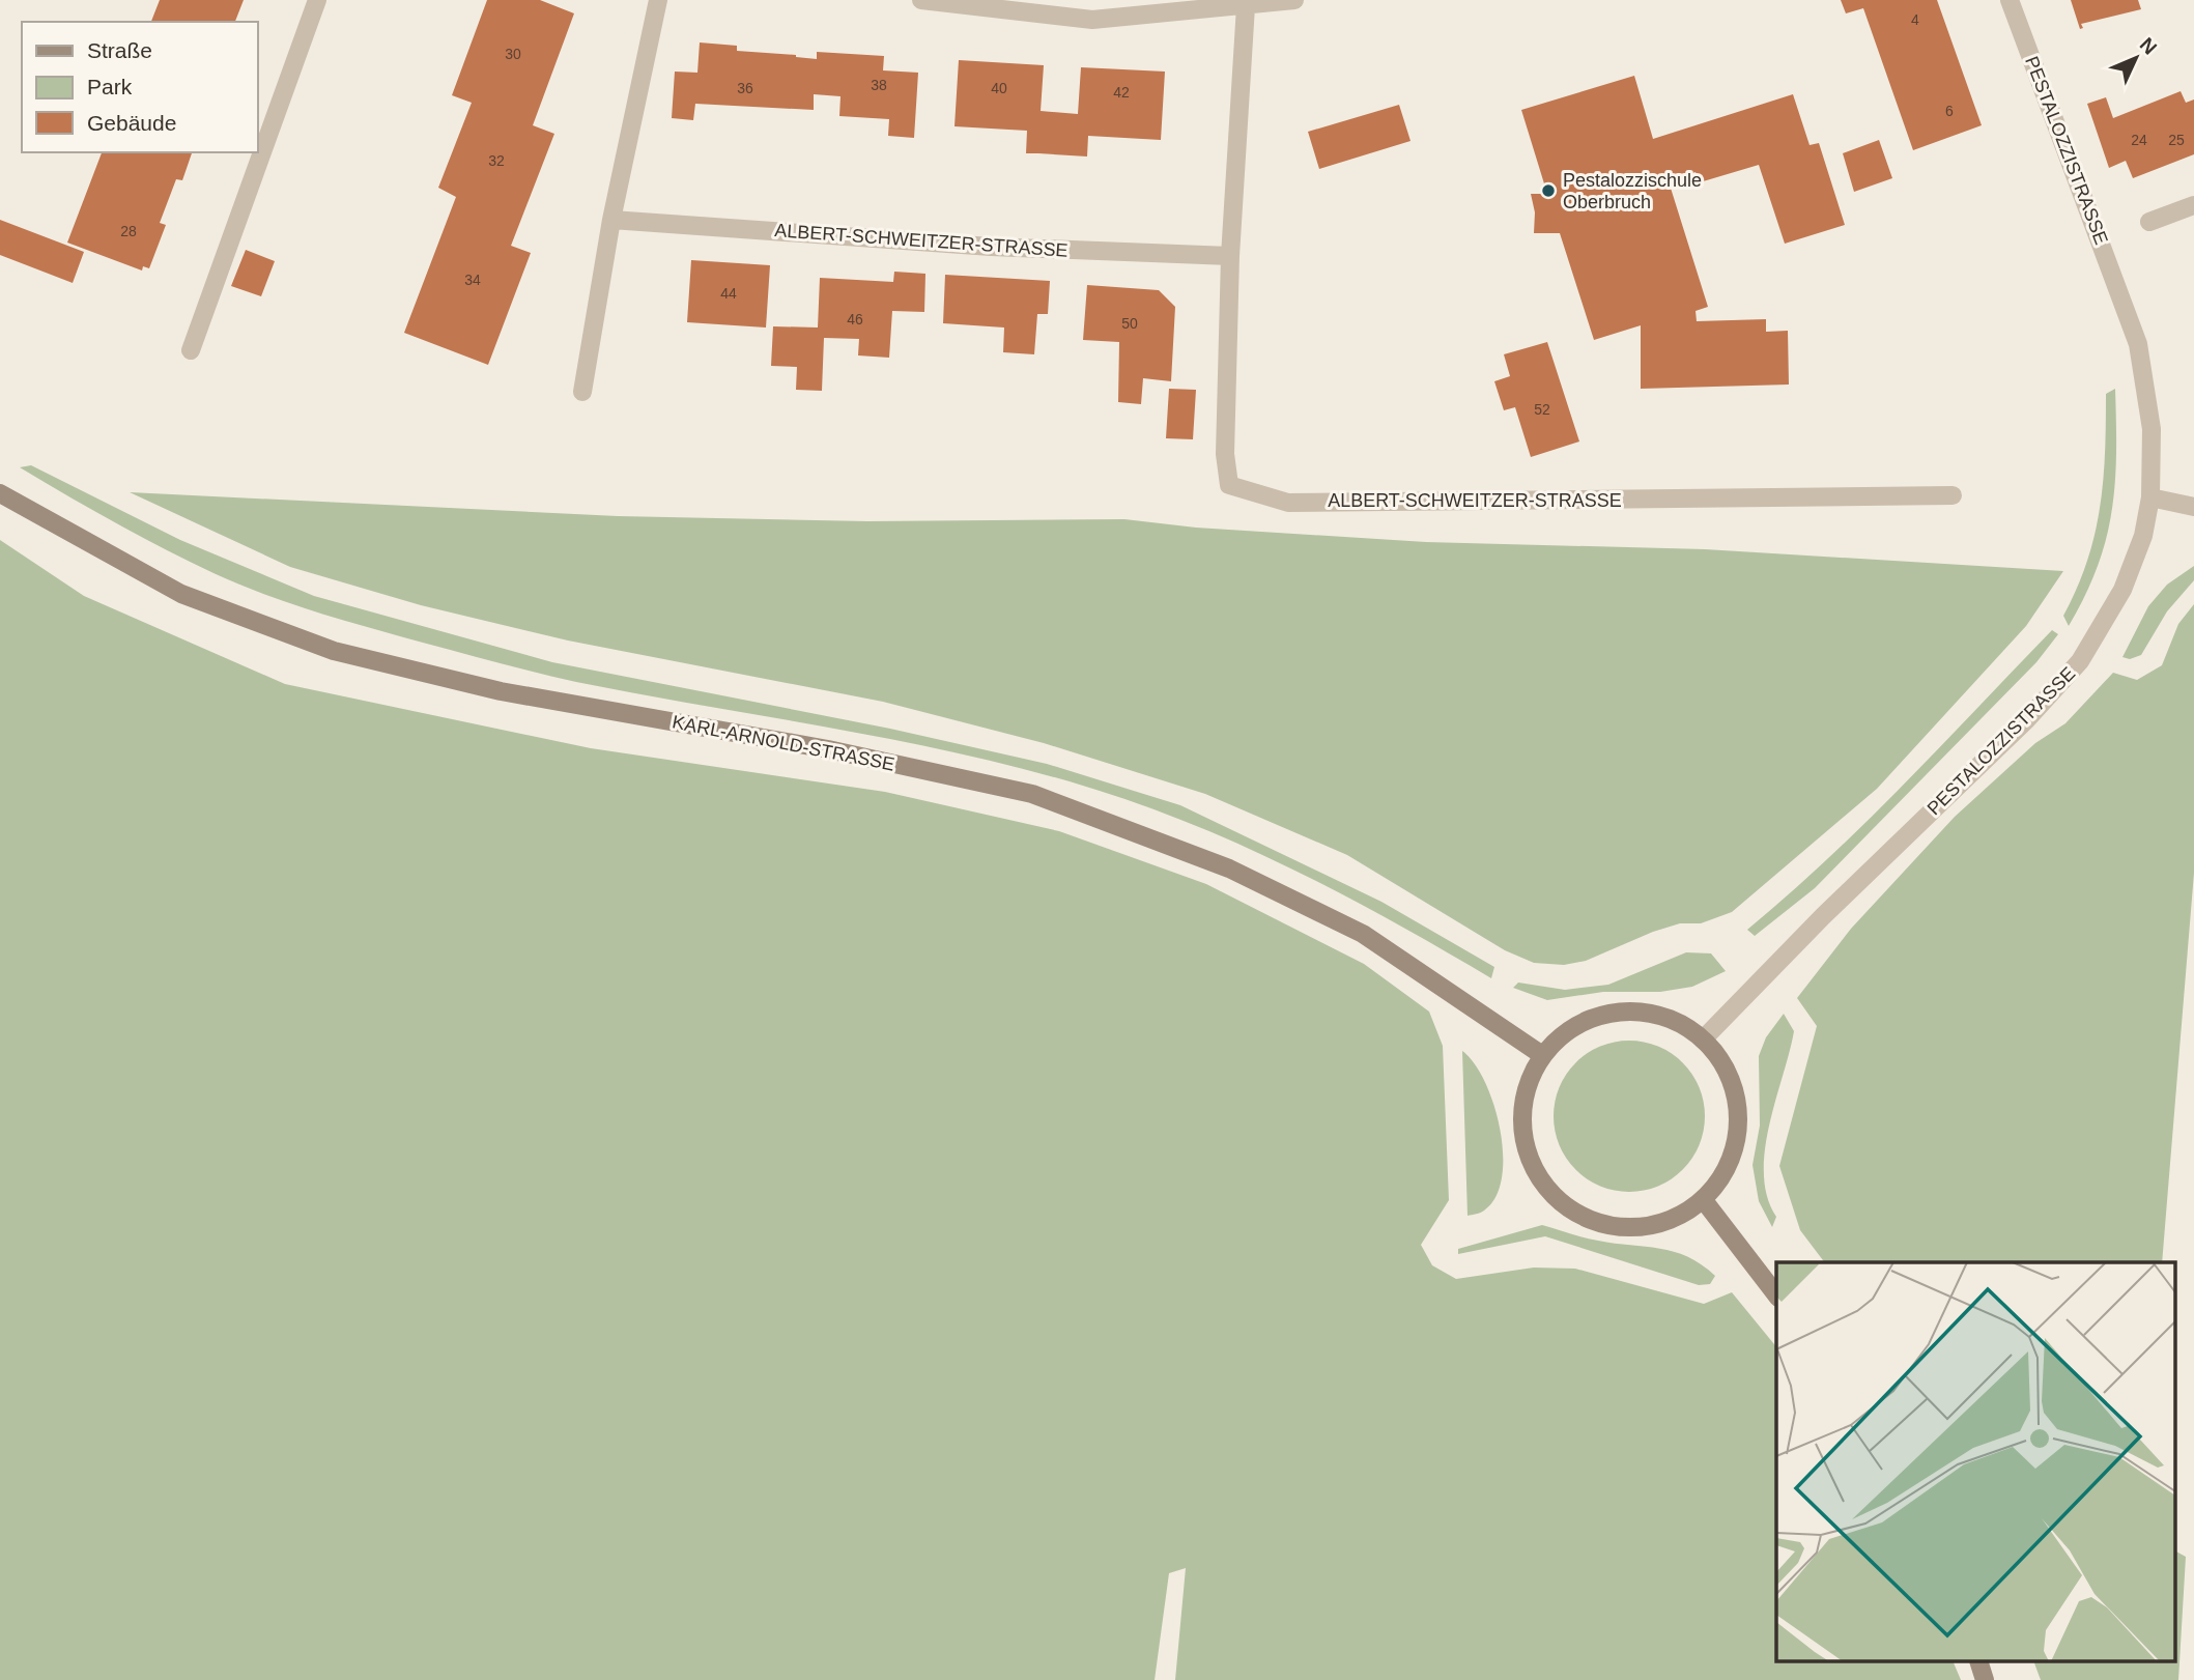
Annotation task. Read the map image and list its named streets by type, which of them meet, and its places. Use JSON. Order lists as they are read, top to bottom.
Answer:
{
  "streets": {
    "main road": ["KARL-ARNOLD-STRASSE"],
    "street": ["PESTALOZZISTRASSE", "ALBERT-SCHWEITZER-STRASSE"]
  },
  "crossings": [
    ["PESTALOZZISTRASSE", "KARL-ARNOLD-STRASSE"]
  ],
  "places": ["Pestalozzischule Oberbruch"],
  "house_numbers": [
    "4",
    "30",
    "38",
    "36",
    "40",
    "42",
    "6",
    "24",
    "25",
    "32",
    "28",
    "34",
    "44",
    "46",
    "50",
    "52"
  ],
  "legend": ["Straße", "Park", "Gebäude"],
  "north": "top right"
}
